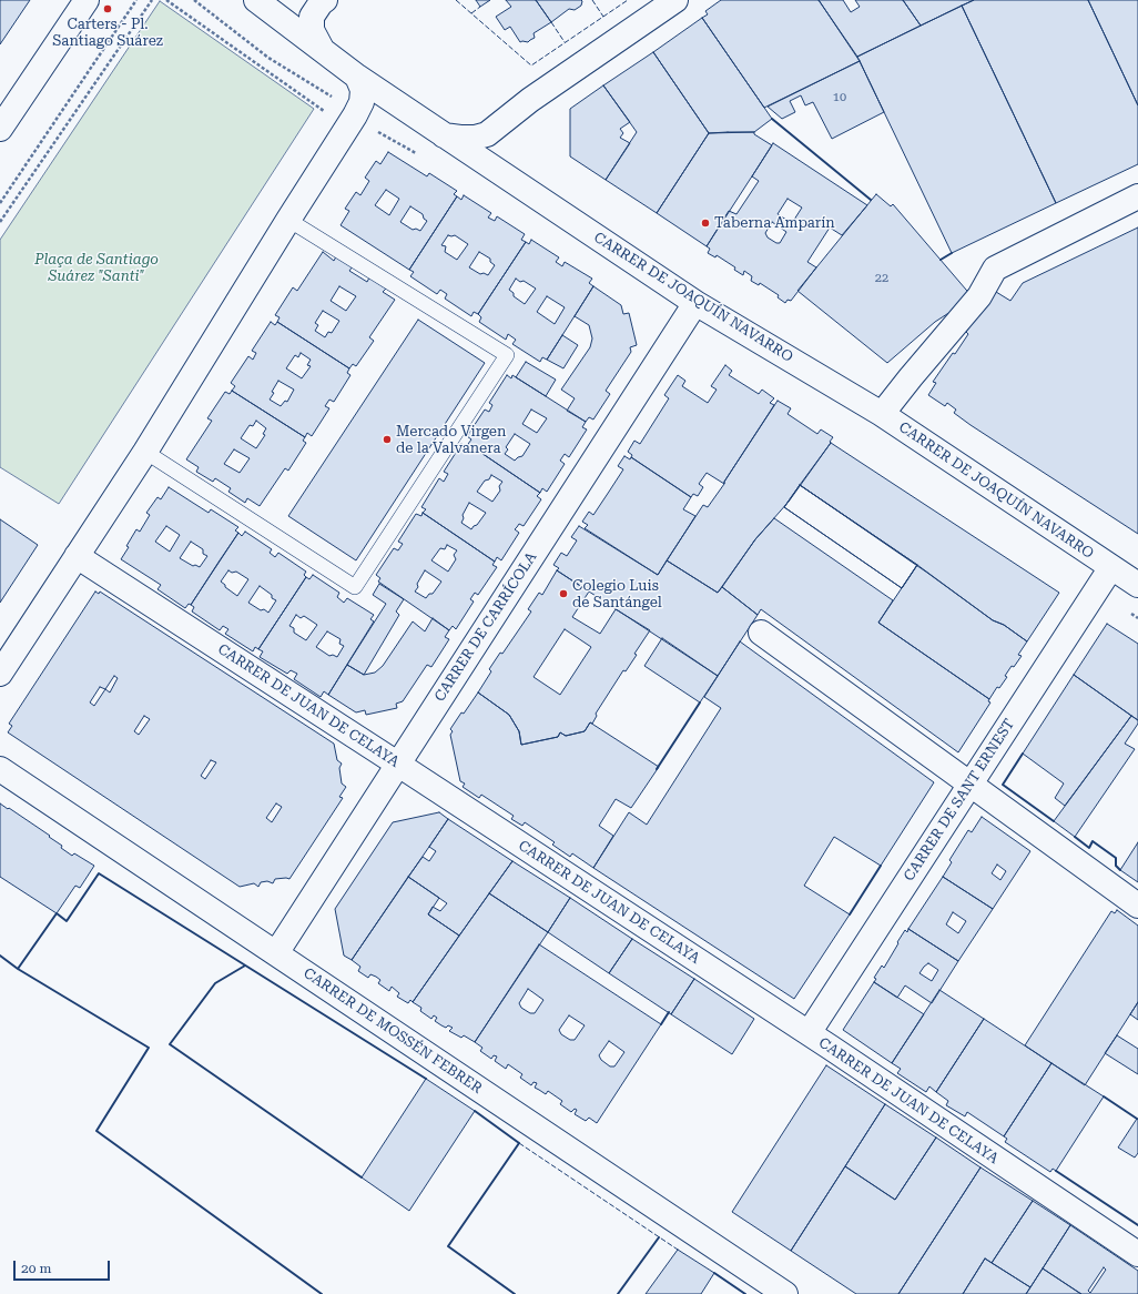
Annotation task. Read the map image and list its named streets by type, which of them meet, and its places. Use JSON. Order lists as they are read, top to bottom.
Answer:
{
  "streets": {
    "street": [
      "CARRER DE JOAQUÍN NAVARRO",
      "CARRER DE CARRÍCOLA",
      "CARRER DE JUAN DE CELAYA",
      "CARRER DE SANT ERNEST",
      "CARRER DE MOSSÉN FEBRER"
    ]
  },
  "crossings": [
    ["CARRER DE JOAQUÍN NAVARRO", "CARRER DE CARRÍCOLA"],
    ["CARRER DE JOAQUÍN NAVARRO", "CARRER DE SANT ERNEST"],
    ["CARRER DE CARRÍCOLA", "CARRER DE JUAN DE CELAYA"],
    ["CARRER DE CARRÍCOLA", "CARRER DE MOSSÉN FEBRER"],
    ["CARRER DE JUAN DE CELAYA", "CARRER DE SANT ERNEST"]
  ],
  "parks": ["Plaça de Santiago Suárez \"Santi\""],
  "places": [
    "Carters - Pl. Santiago Suárez",
    "Taberna Amparín",
    "Mercado Virgen de la Valvanera",
    "Colegio Luis de Santángel"
  ],
  "house_numbers": ["10", "22"],
  "scale_bar": "20 m"
}
